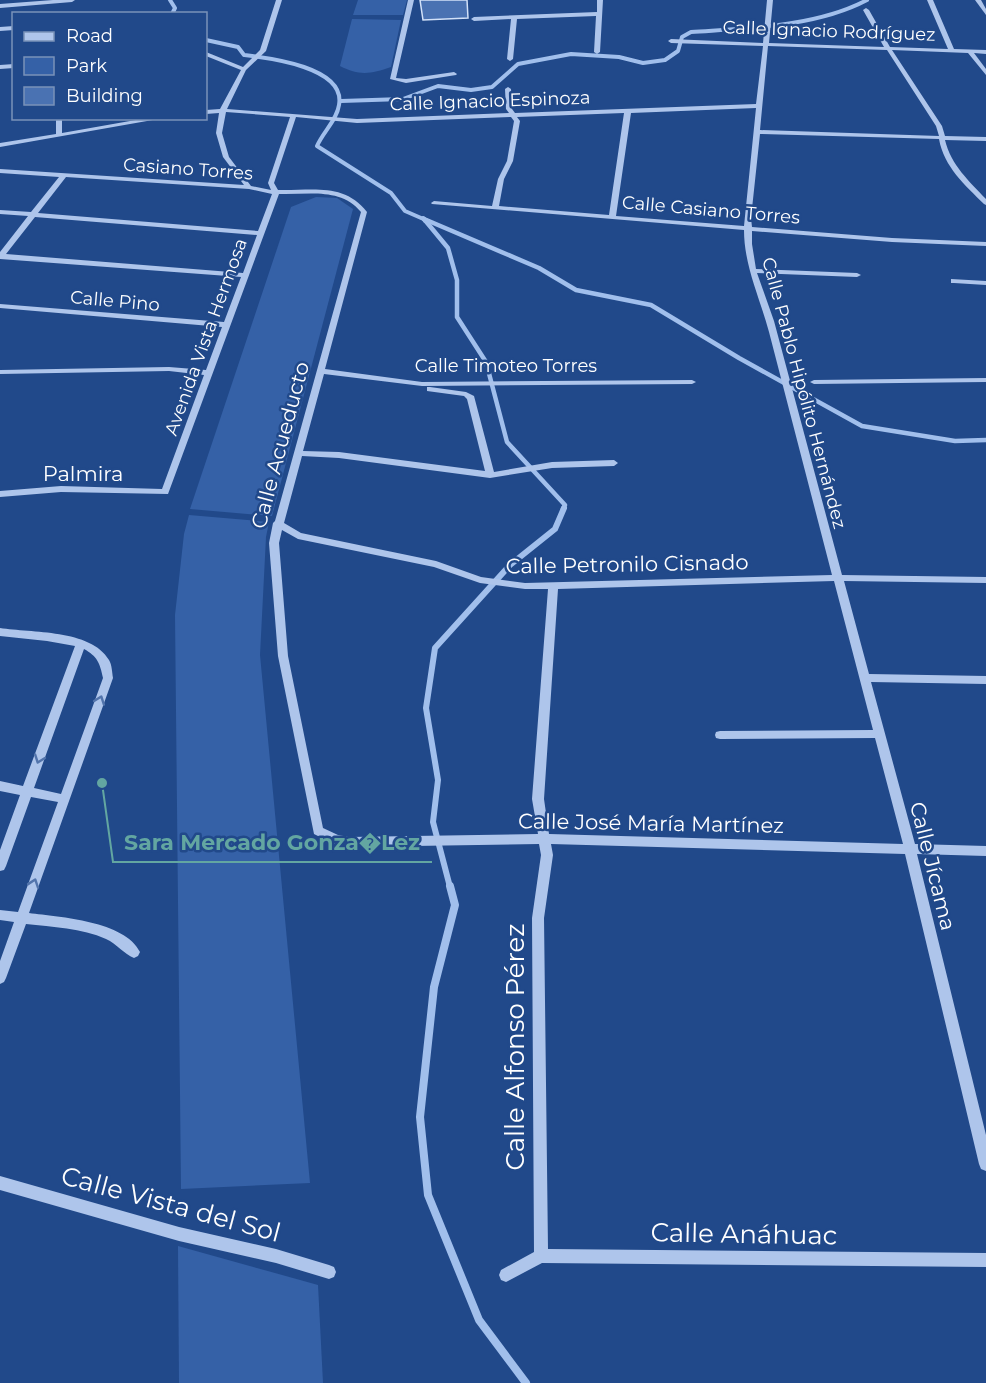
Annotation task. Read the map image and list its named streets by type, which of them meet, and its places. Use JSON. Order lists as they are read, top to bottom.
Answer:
{
  "streets": {
    "street": [
      "Calle Ignacio Rodríguez",
      "Calle Ignacio Espinoza",
      "Casiano Torres",
      "Calle Casiano Torres",
      "Calle Pino",
      "Avenida Vista Hermosa",
      "Calle Timoteo Torres",
      "Calle Pablo Hipólito Hernández",
      "Calle Acueducto",
      "Palmira",
      "Calle Petronilo Cisnado",
      "Calle José María Martínez",
      "Calle Jícama",
      "Calle Alfonso Pérez",
      "Calle Vista del Sol",
      "Calle Anáhuac"
    ]
  },
  "crossings": [
    ["Calle Ignacio Rodríguez", "Calle Pablo Hipólito Hernández"],
    ["Calle Ignacio Espinoza", "Avenida Vista Hermosa"],
    ["Calle Ignacio Espinoza", "Calle Pablo Hipólito Hernández"],
    ["Casiano Torres", "Avenida Vista Hermosa"],
    ["Casiano Torres", "Calle Acueducto"],
    ["Calle Casiano Torres", "Calle Pablo Hipólito Hernández"],
    ["Calle Pino", "Avenida Vista Hermosa"],
    ["Avenida Vista Hermosa", "Palmira"],
    ["Calle Timoteo Torres", "Calle Acueducto"],
    ["Calle Pablo Hipólito Hernández", "Calle Petronilo Cisnado"],
    ["Calle Pablo Hipólito Hernández", "Calle Jícama"],
    ["Calle Acueducto", "Calle Petronilo Cisnado"],
    ["Calle Acueducto", "Calle José María Martínez"],
    ["Calle Petronilo Cisnado", "Calle Jícama"],
    ["Calle Petronilo Cisnado", "Calle Alfonso Pérez"],
    ["Calle José María Martínez", "Calle Jícama"],
    ["Calle José María Martínez", "Calle Alfonso Pérez"],
    ["Calle Alfonso Pérez", "Calle Anáhuac"]
  ],
  "places": ["Sara Mercado Gonza�Lez"],
  "legend": ["Road", "Park", "Building"]
}
